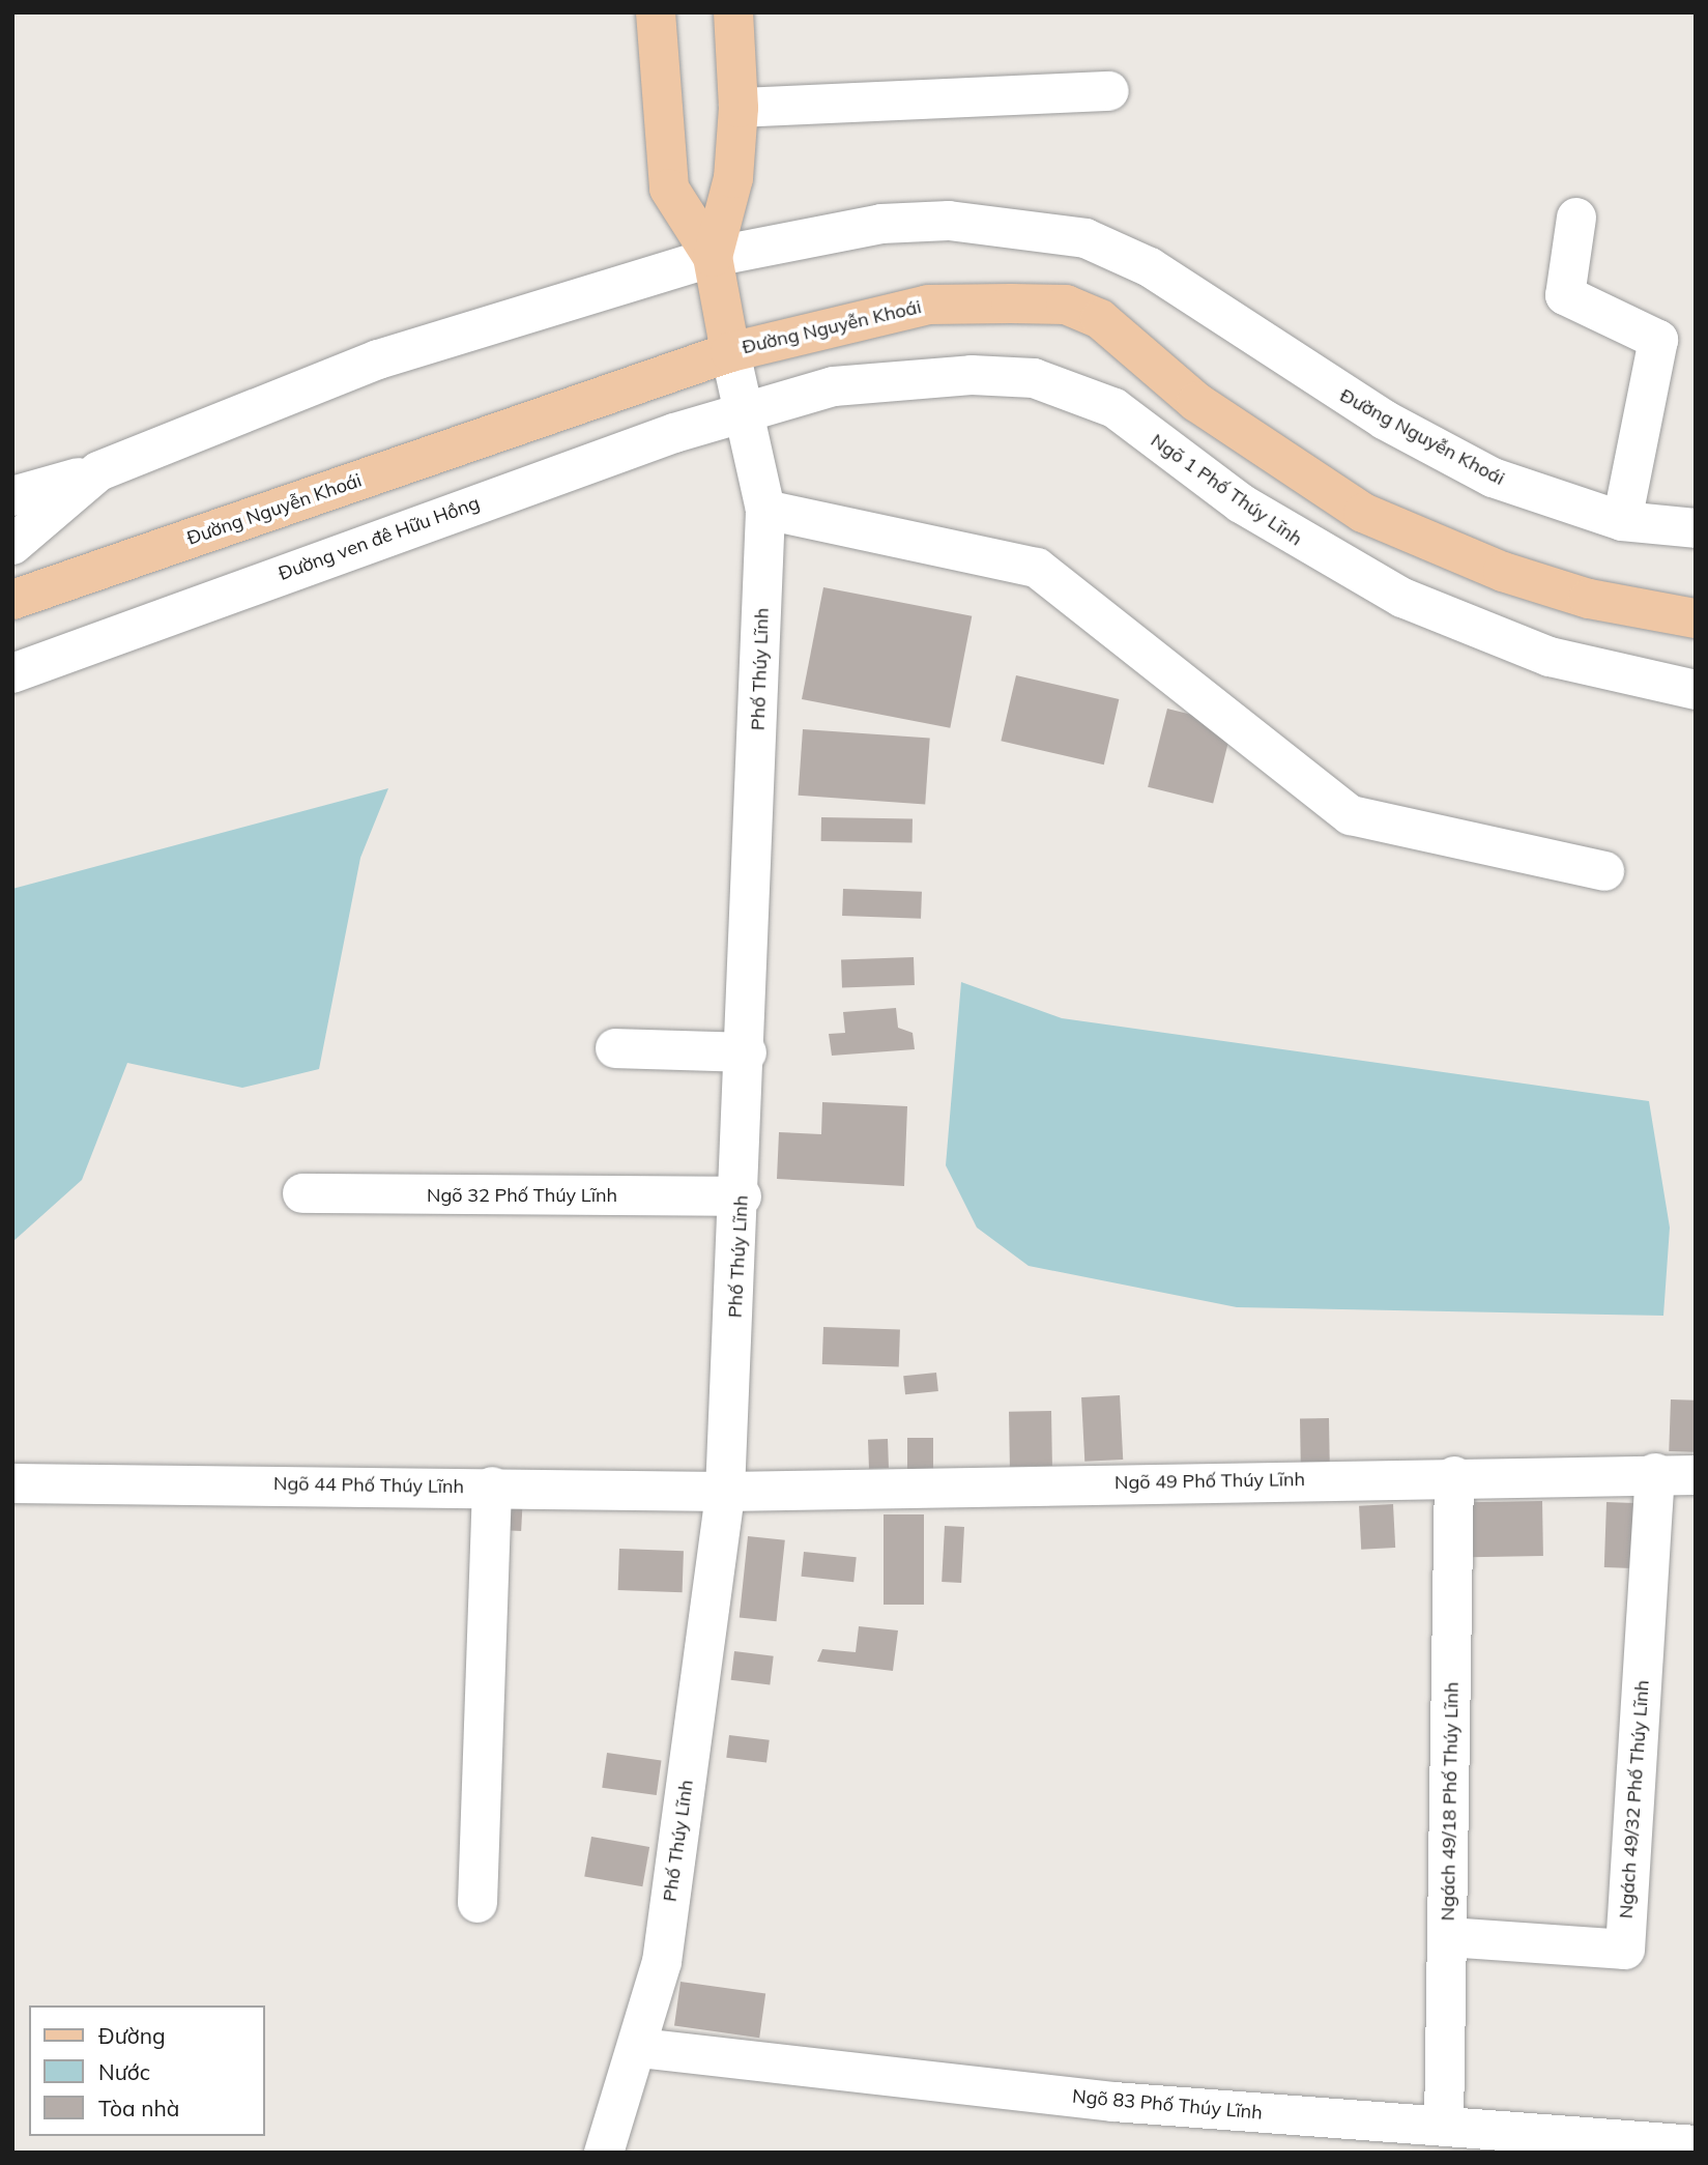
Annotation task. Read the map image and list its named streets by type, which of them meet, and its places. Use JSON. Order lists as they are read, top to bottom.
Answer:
{
  "streets": {
    "main road": ["Đường Nguyễn Khoái"],
    "street": [
      "Ngõ 1 Phố Thúy Lĩnh",
      "Đường ven đê Hữu Hồng",
      "Phố Thúy Lĩnh",
      "Ngõ 32 Phố Thúy Lĩnh",
      "Ngõ 49 Phố Thúy Lĩnh",
      "Ngõ 44 Phố Thúy Lĩnh",
      "Ngách 49/32 Phố Thúy Lĩnh",
      "Ngách 49/18 Phố Thúy Lĩnh",
      "Ngõ 83 Phố Thúy Lĩnh"
    ]
  },
  "crossings": [
    ["Đường Nguyễn Khoái", "Phố Thúy Lĩnh"],
    ["Ngõ 1 Phố Thúy Lĩnh", "Đường ven đê Hữu Hồng"],
    ["Ngõ 1 Phố Thúy Lĩnh", "Phố Thúy Lĩnh"],
    ["Đường ven đê Hữu Hồng", "Phố Thúy Lĩnh"],
    ["Phố Thúy Lĩnh", "Ngõ 32 Phố Thúy Lĩnh"],
    ["Phố Thúy Lĩnh", "Ngõ 49 Phố Thúy Lĩnh"],
    ["Phố Thúy Lĩnh", "Ngõ 44 Phố Thúy Lĩnh"],
    ["Phố Thúy Lĩnh", "Ngõ 83 Phố Thúy Lĩnh"],
    ["Ngõ 49 Phố Thúy Lĩnh", "Ngõ 44 Phố Thúy Lĩnh"],
    ["Ngõ 49 Phố Thúy Lĩnh", "Ngách 49/32 Phố Thúy Lĩnh"],
    ["Ngõ 49 Phố Thúy Lĩnh", "Ngách 49/18 Phố Thúy Lĩnh"],
    ["Ngách 49/32 Phố Thúy Lĩnh", "Ngách 49/18 Phố Thúy Lĩnh"],
    ["Ngách 49/18 Phố Thúy Lĩnh", "Ngõ 83 Phố Thúy Lĩnh"]
  ],
  "legend": ["Đường", "Nước", "Tòa nhà"]
}
